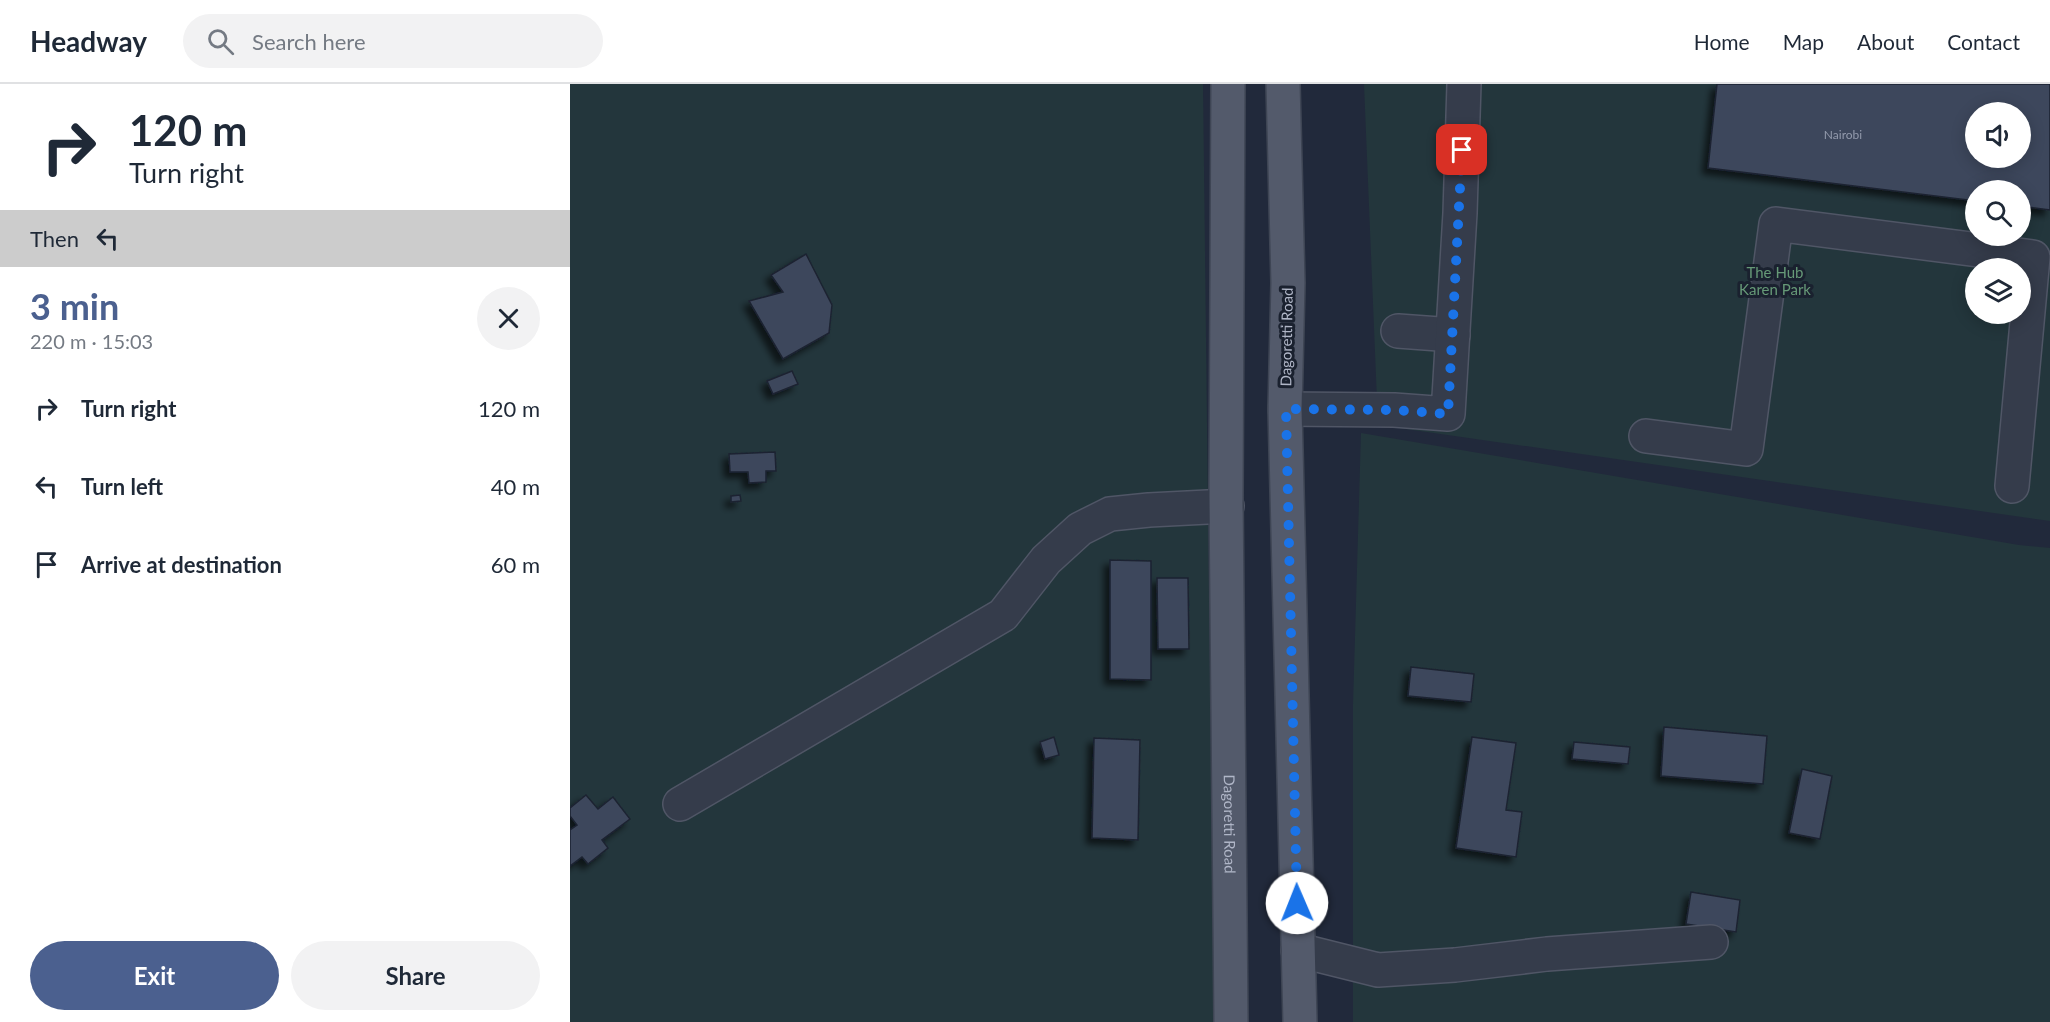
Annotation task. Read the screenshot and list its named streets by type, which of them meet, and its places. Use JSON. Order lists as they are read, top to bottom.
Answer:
{
  "streets": {
    "main road": ["Dagoretti Road"]
  },
  "parks": ["The Hub Karen Park"],
  "house_numbers": ["Nairobi"],
  "page": {
    "header": "Headway",
    "search": "Search here",
    "nav": [
      "Home",
      "Map",
      "About",
      "Contact"
    ],
    "turn": ["120 m", "Turn right"],
    "then": "Then",
    "heading": ["3 min", "220 m · 15:03"],
    "list": [
      {
        "name": "Turn right",
        "value": "120 m"
      },
      {
        "name": "Turn left",
        "value": "40 m"
      },
      {
        "name": "Arrive at destination",
        "value": "60 m"
      }
    ],
    "buttons": ["Exit", "Share"]
  }
}
